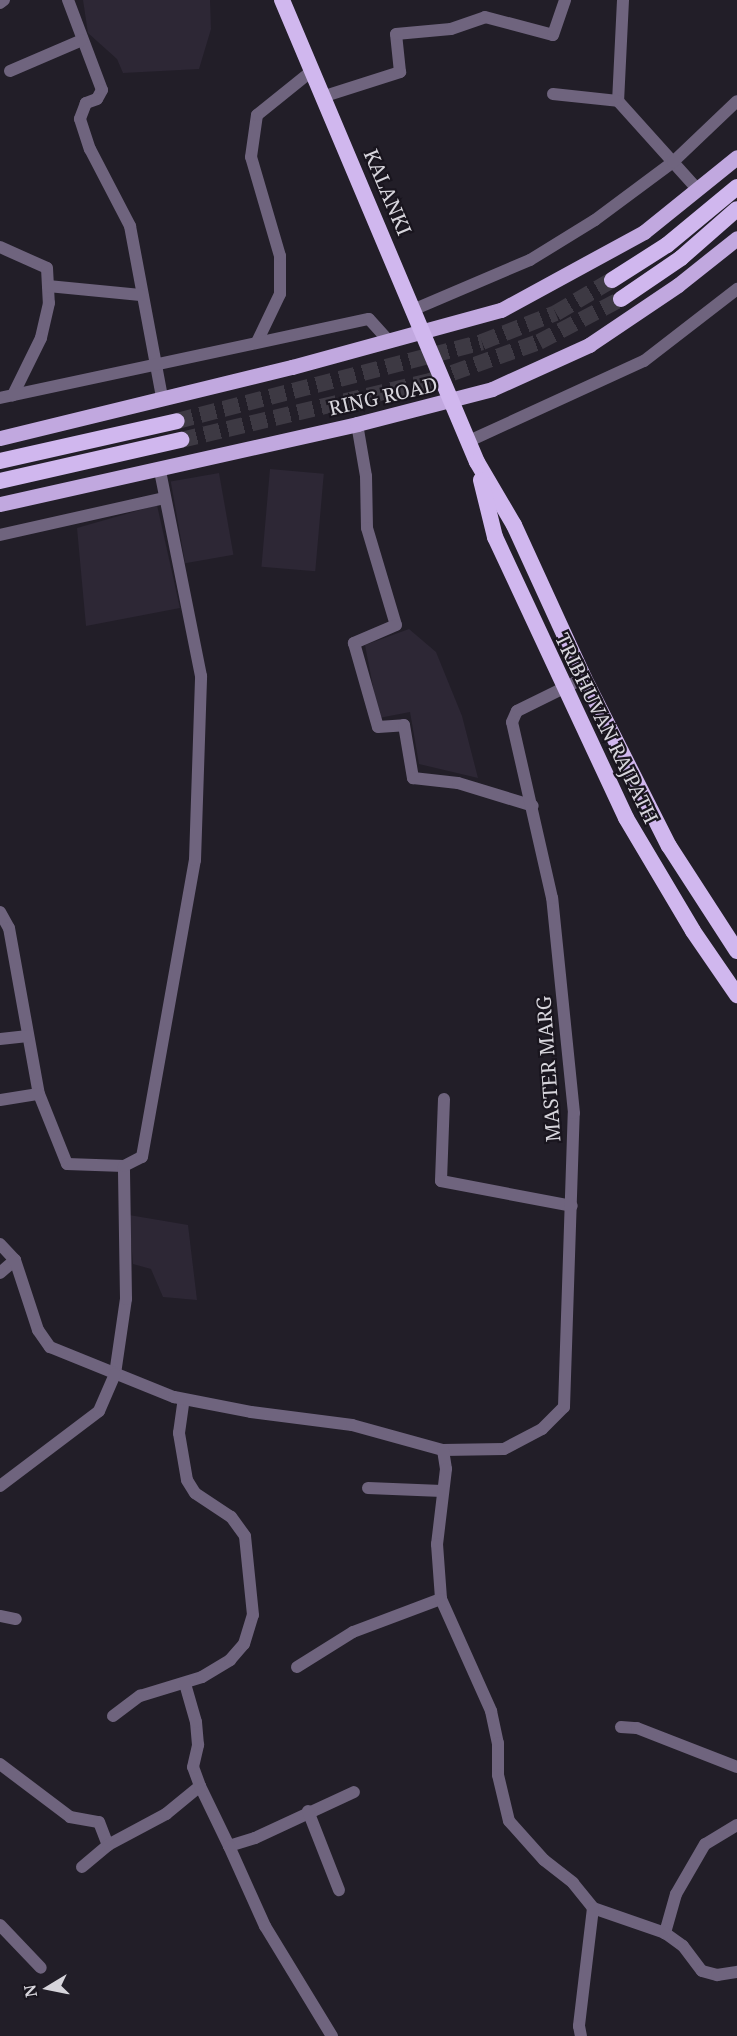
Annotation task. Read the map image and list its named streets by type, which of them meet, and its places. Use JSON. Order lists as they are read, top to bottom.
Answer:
{
  "streets": {
    "highway": ["KALANKI", "TRIBHUVAN RAJPATH"],
    "main road": ["RING ROAD"],
    "street": ["MASTER MARG"]
  },
  "crossings": [
    ["KALANKI", "RING ROAD"],
    ["KALANKI", "TRIBHUVAN RAJPATH"],
    ["RING ROAD", "TRIBHUVAN RAJPATH"],
    ["TRIBHUVAN RAJPATH", "MASTER MARG"]
  ],
  "north": "left"
}
